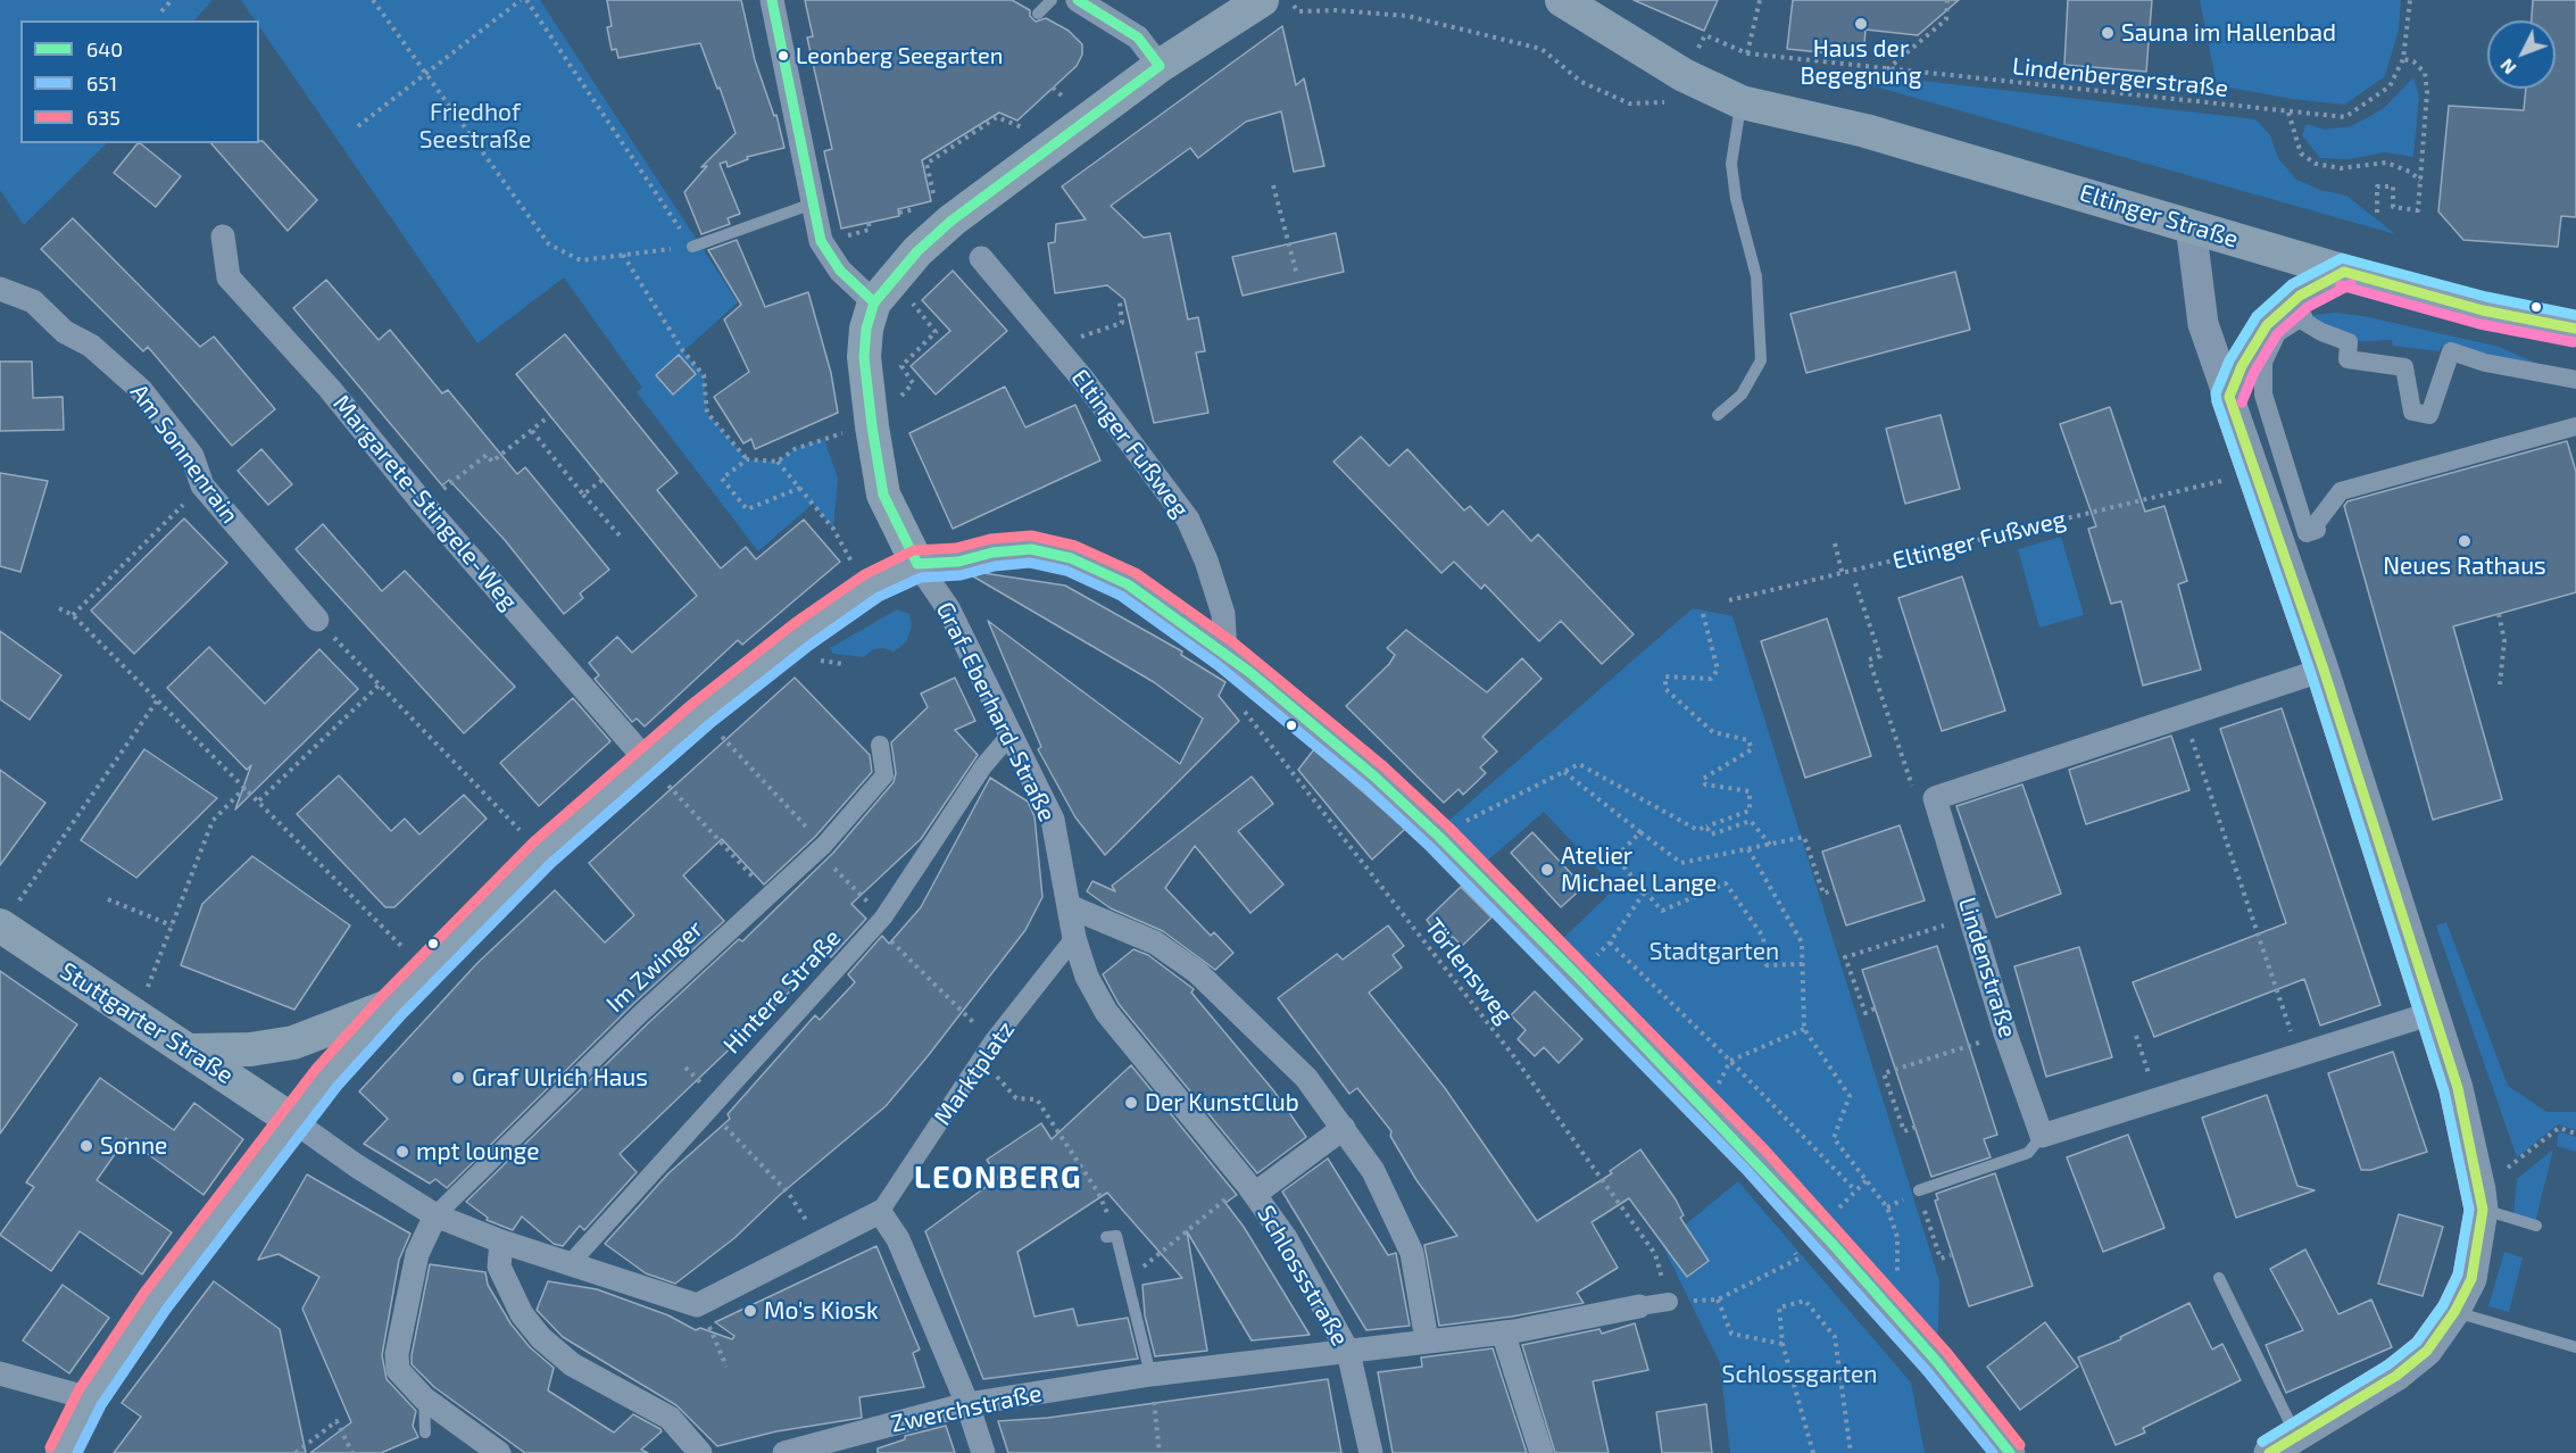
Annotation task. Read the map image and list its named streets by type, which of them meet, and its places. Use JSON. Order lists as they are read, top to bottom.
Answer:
{
  "streets": {
    "main road": ["Eltinger Straße", "Stuttgarter Straße"],
    "street": [
      "Eltinger Fußweg",
      "Am Sonnenrain",
      "Margarete-Stingele-Weg",
      "Graf-Eberhard-Straße",
      "Im Zwinger",
      "Lindenstraße",
      "Hintere Straße",
      "Marktplatz",
      "Schlossstraße",
      "Zwerchstraße"
    ],
    "path": ["Lindenbergerstraße", "Törlensweg"]
  },
  "crossings": [
    ["Eltinger Fußweg", "Törlensweg"],
    ["Graf-Eberhard-Straße", "Hintere Straße"],
    ["Törlensweg", "Zwerchstraße"],
    ["Marktplatz", "Schlossstraße"],
    ["Schlossstraße", "Zwerchstraße"]
  ],
  "districts": ["LEONBERG"],
  "parks": ["Friedhof Seestraße", "Stadtgarten", "Schlossgarten"],
  "places": [
    "Haus der Begegnung",
    "Sauna im Hallenbad",
    "Leonberg Seegarten",
    "Neues Rathaus",
    "Atelier Michael Lange",
    "Graf Ulrich Haus",
    "Der KunstClub",
    "Sonne",
    "mpt lounge",
    "Mo's Kiosk"
  ],
  "lines": ["transit line 640", "transit line 635", "transit line 651"],
  "legend": ["640", "651", "635"],
  "north": "bottom left"
}
